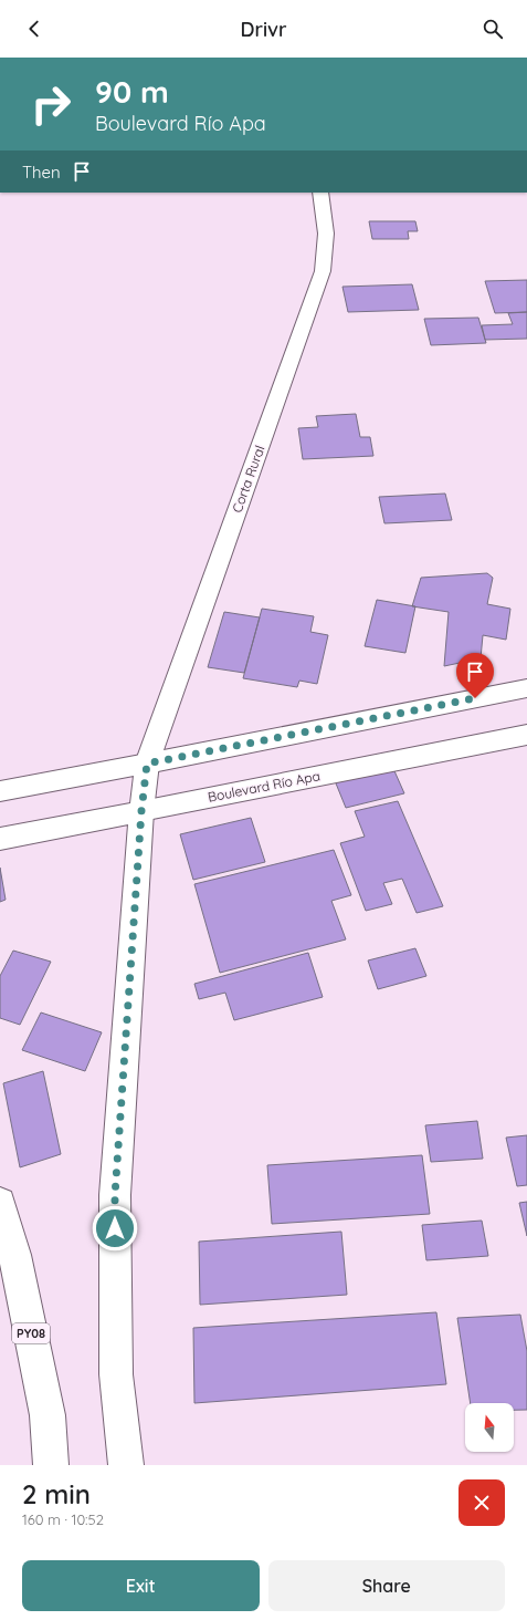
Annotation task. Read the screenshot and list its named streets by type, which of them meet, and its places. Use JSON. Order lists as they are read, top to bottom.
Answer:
{
  "streets": {
    "main road": ["Corta Rural", "Boulevard Río Apa", "PY08"]
  },
  "crossings": [
    ["Corta Rural", "Boulevard Río Apa"]
  ],
  "north": "top",
  "page": {
    "header": "Drivr",
    "turn": ["90 m", "Boulevard Río Apa"],
    "then": "Then",
    "heading": ["2 min", "160 m · 10:52"],
    "buttons": ["Exit", "Share"]
  }
}
